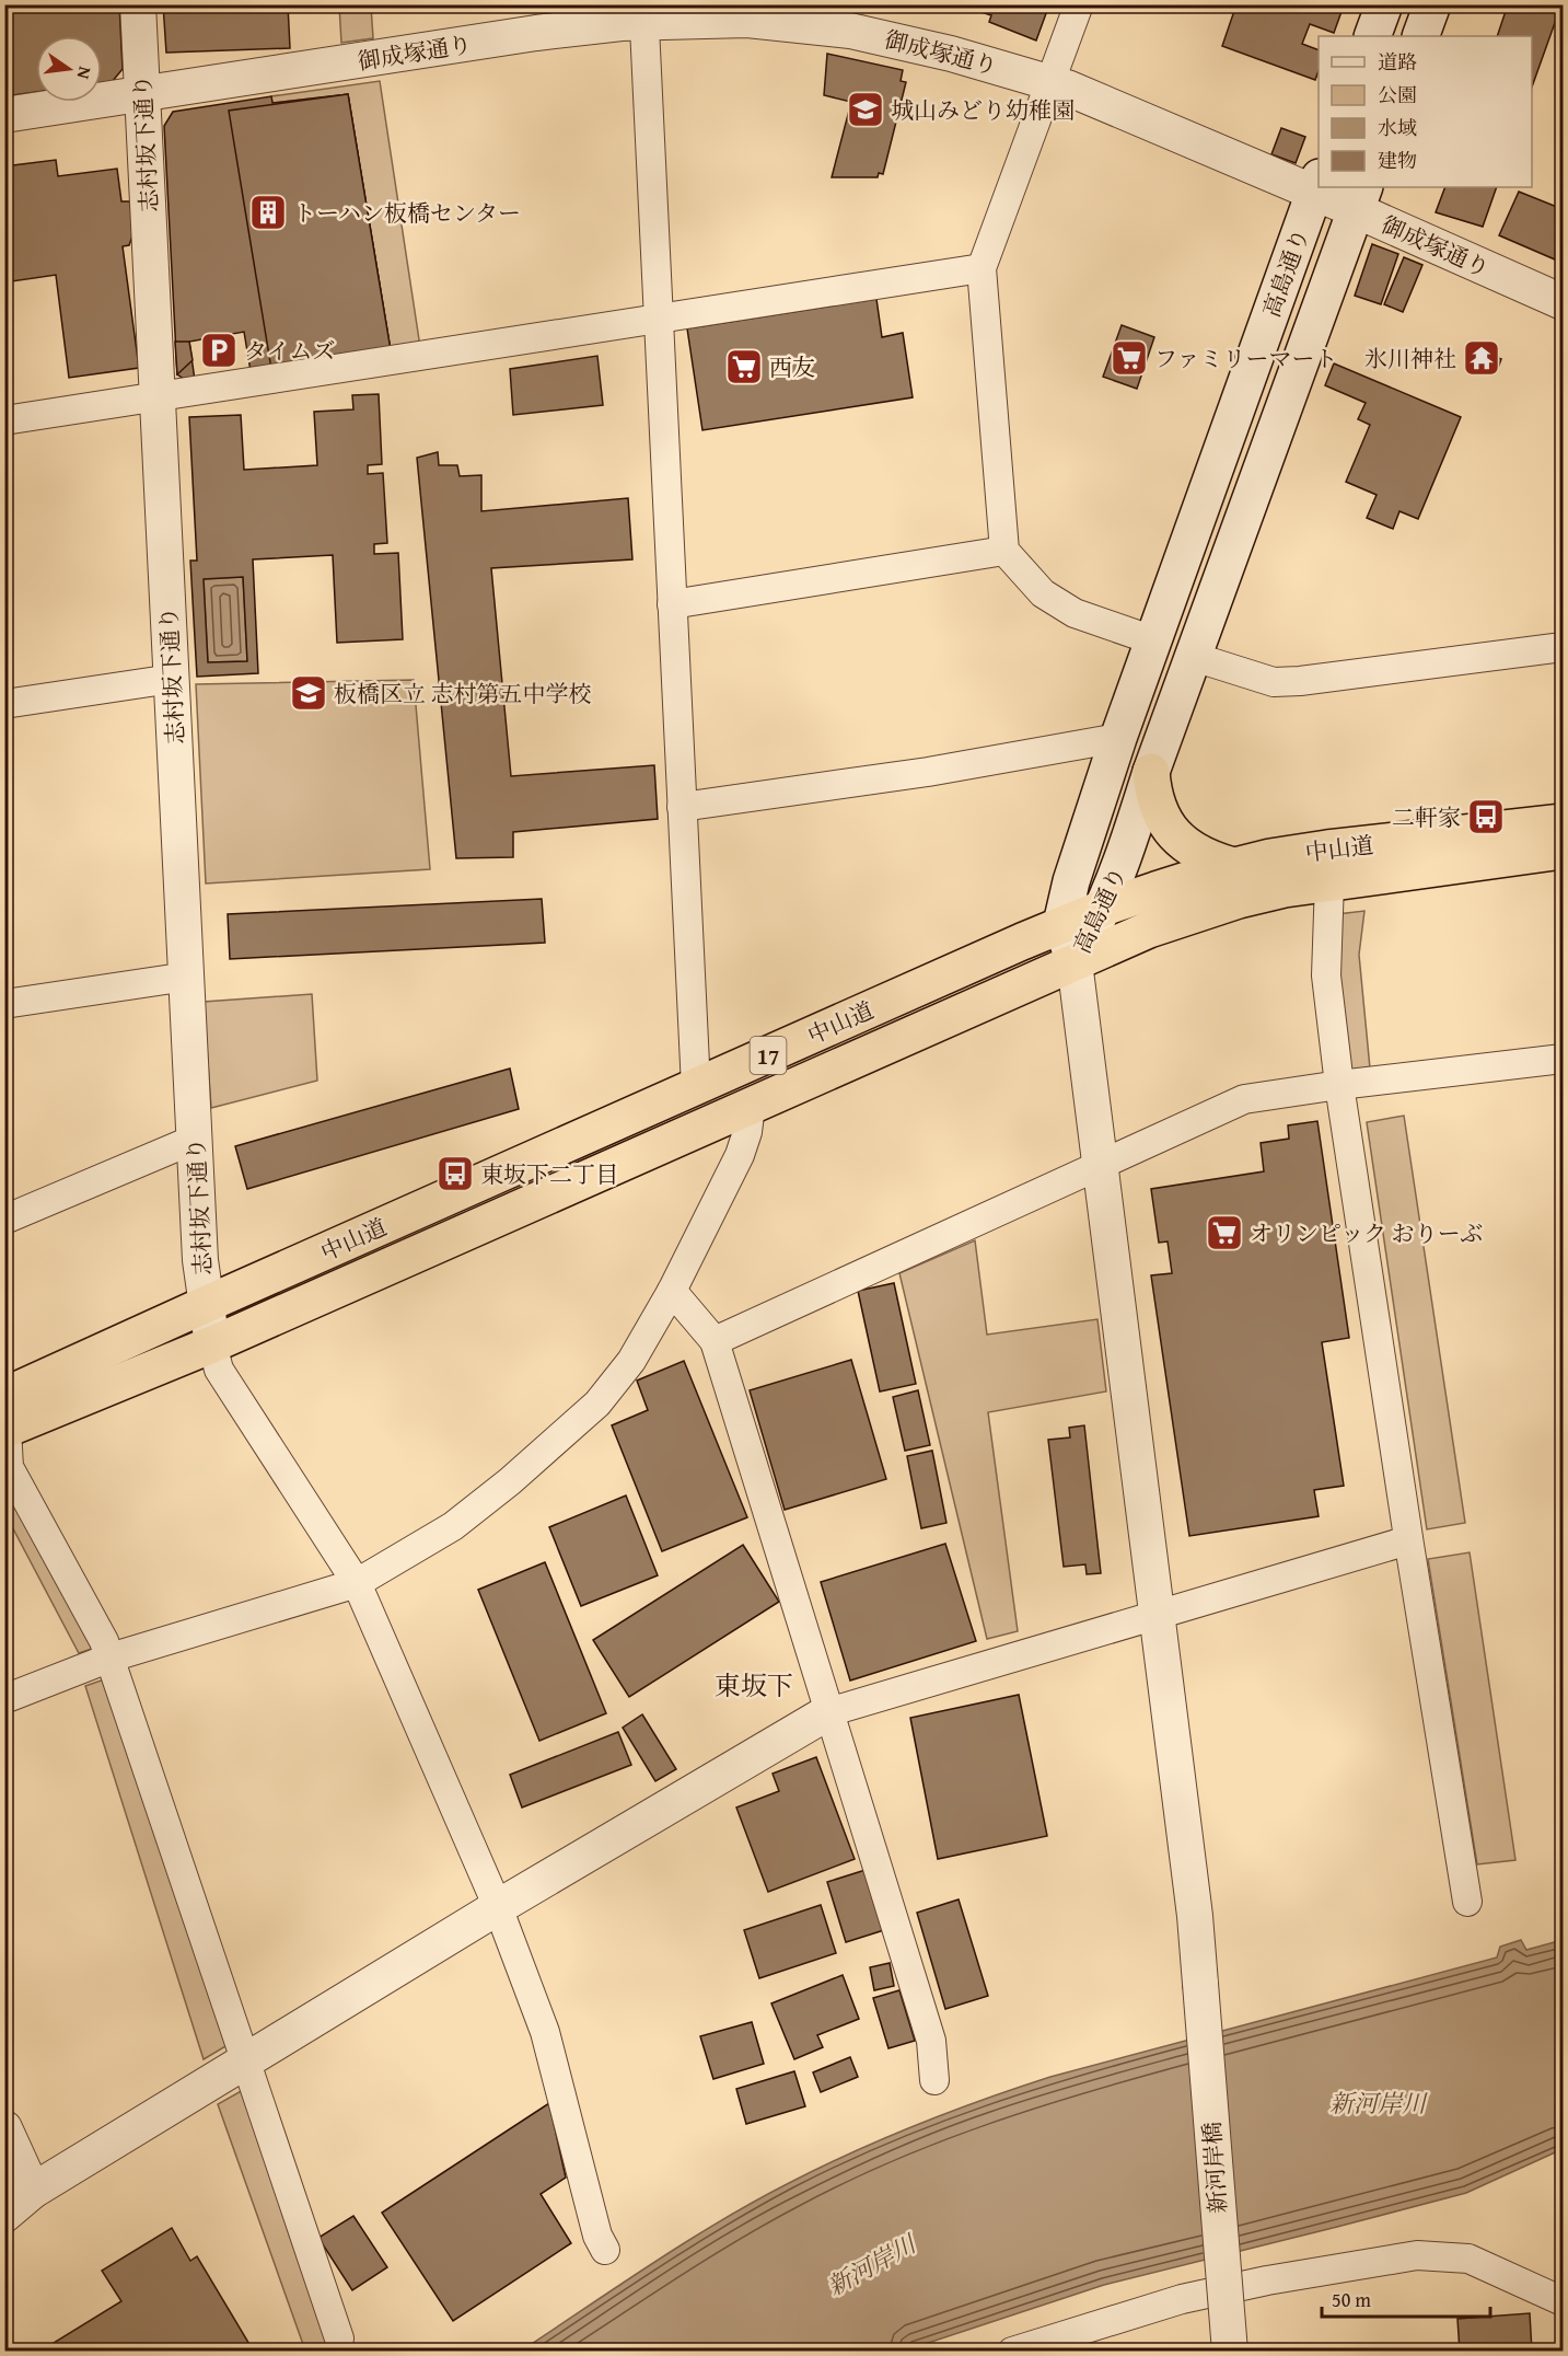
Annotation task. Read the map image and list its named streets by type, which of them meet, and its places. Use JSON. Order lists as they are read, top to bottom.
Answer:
{
  "streets": {
    "highway": ["中山道", "17"],
    "main road": ["高島通り"],
    "street": ["御成塚通り", "志村坂下通り", "新河岸橋"]
  },
  "crossings": [
    ["御成塚通り", "志村坂下通り"],
    ["御成塚通り", "高島通り"],
    ["志村坂下通り", "中山道"],
    ["高島通り", "中山道"],
    ["高島通り", "新河岸橋"],
    ["中山道", "新河岸橋"]
  ],
  "districts": ["東坂下"],
  "water": ["新河岸川"],
  "places": {
    "school or university": ["城山みどり幼稚園", "板橋区立 志村第五中学校"],
    "building": ["トーハン板橋センター"],
    "parking": ["タイムズ"],
    "supermarket": ["ファミリーマート", "西友", "オリンピック おりーぶ"],
    "temple": ["氷川神社"],
    "bus stop": ["二軒家", "東坂下二丁目"]
  },
  "legend": [
    "道路",
    "公園",
    "水域",
    "建物"
  ],
  "scale_bar": "50 m",
  "north": "right"
}
